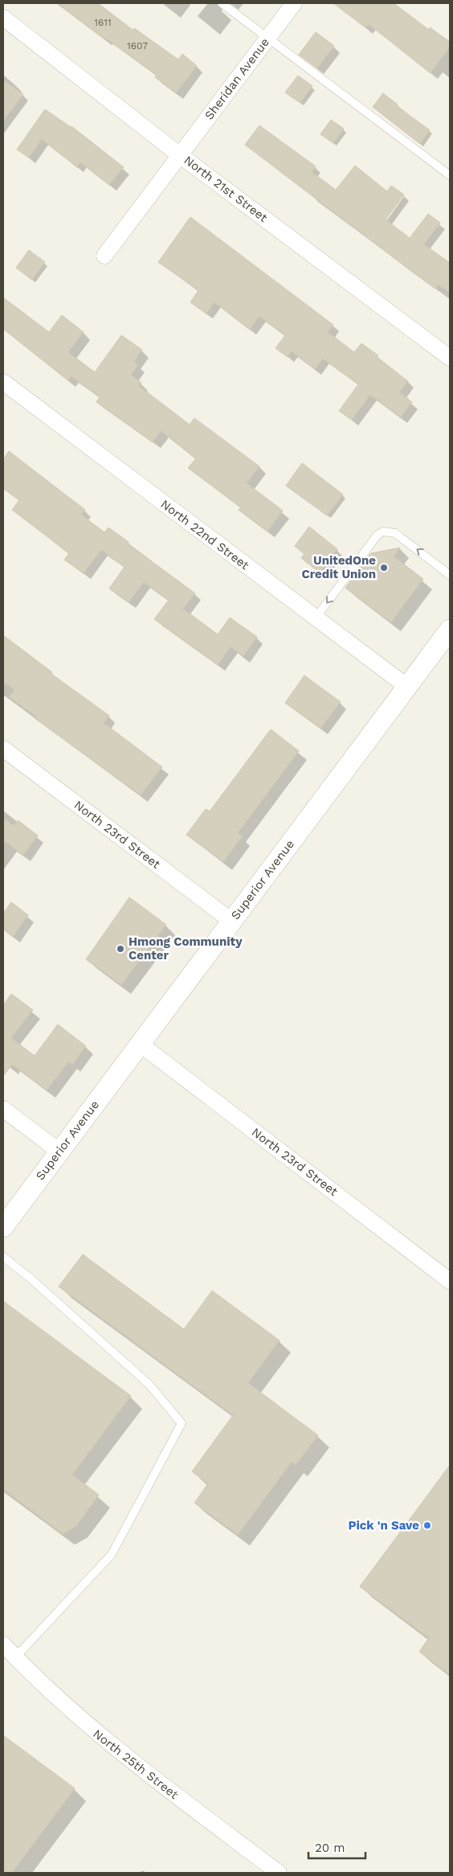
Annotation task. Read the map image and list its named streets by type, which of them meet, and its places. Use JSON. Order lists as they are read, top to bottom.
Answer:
{
  "streets": {
    "street": [
      "Sheridan Avenue",
      "North 21st Street",
      "North 22nd Street",
      "North 23rd Street",
      "Superior Avenue",
      "North 25th Street"
    ]
  },
  "crossings": [
    ["Sheridan Avenue", "North 21st Street"],
    ["North 22nd Street", "Superior Avenue"],
    ["North 23rd Street", "Superior Avenue"]
  ],
  "places": ["UnitedOne Credit Union", "Hmong Community Center", "Pick 'n Save"],
  "house_numbers": ["1611", "1607"],
  "scale_bar": "20 m"
}
